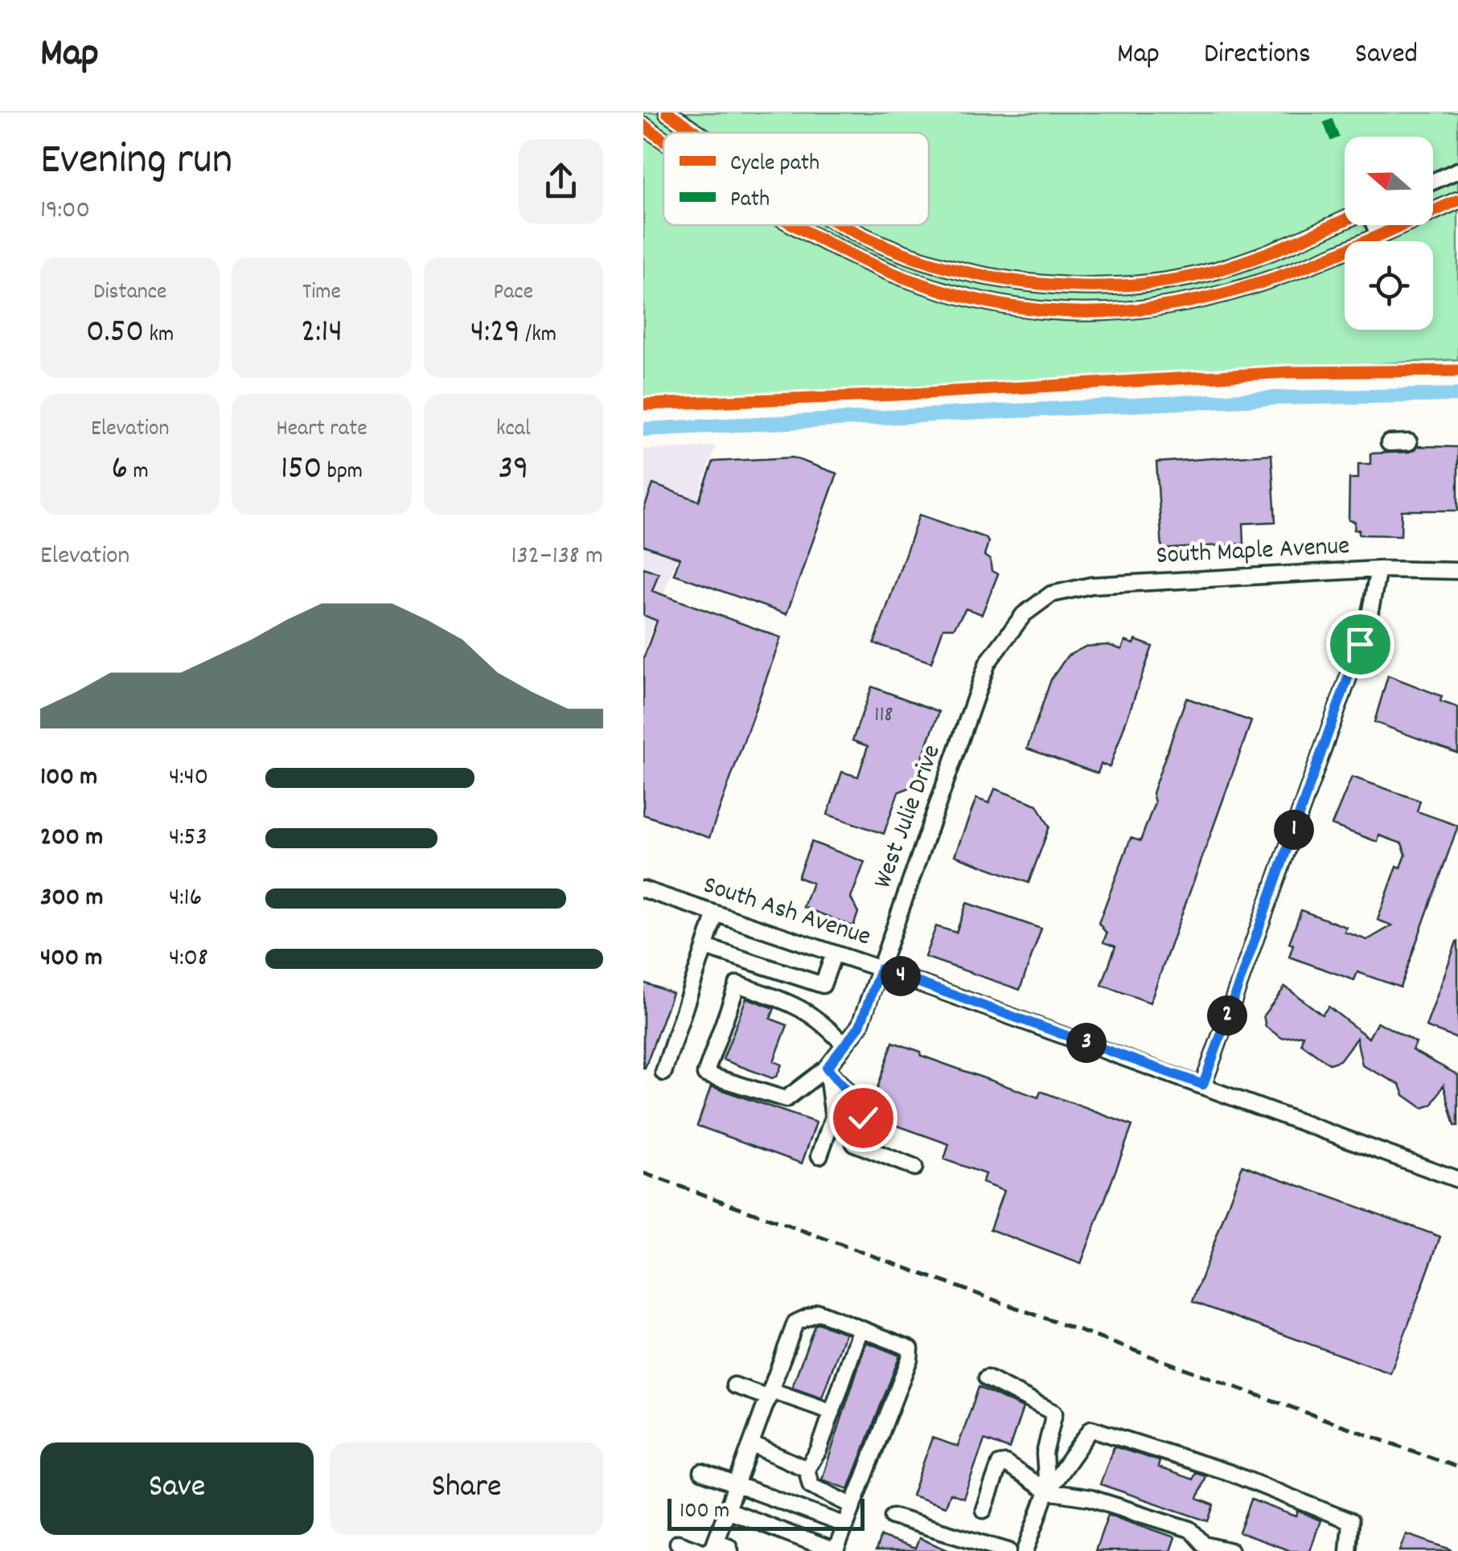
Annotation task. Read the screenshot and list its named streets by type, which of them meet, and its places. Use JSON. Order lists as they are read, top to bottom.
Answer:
{
  "streets": {
    "street": ["South Maple Avenue", "West Julie Drive", "South Ash Avenue"]
  },
  "crossings": [
    ["South Maple Avenue", "West Julie Drive"],
    ["West Julie Drive", "South Ash Avenue"]
  ],
  "house_numbers": ["118"],
  "legend": ["Cycle path", "Path"],
  "scale_bar": "100 m",
  "north": "left",
  "page": {
    "header": "Map",
    "nav": ["Map", "Directions", "Saved"],
    "heading": ["Evening run", "19:00"],
    "stats": [
      ["Distance", "0.50 km"],
      ["Time", "2:14"],
      ["Pace", "4:29 /km"],
      ["Elevation", "6 m"],
      ["Heart rate", "150 bpm"],
      ["kcal", "39"]
    ],
    "chart": ["Elevation", "132–138 m"],
    "list": [
      {
        "name": "100 m",
        "note": "4:40"
      },
      {
        "name": "200 m",
        "note": "4:53"
      },
      {
        "name": "300 m",
        "note": "4:16"
      },
      {
        "name": "400 m",
        "note": "4:08"
      }
    ],
    "pins": [
      "1",
      "4",
      "2",
      "3"
    ],
    "buttons": ["Save", "Share"],
    "scale": "100 m"
  }
}
